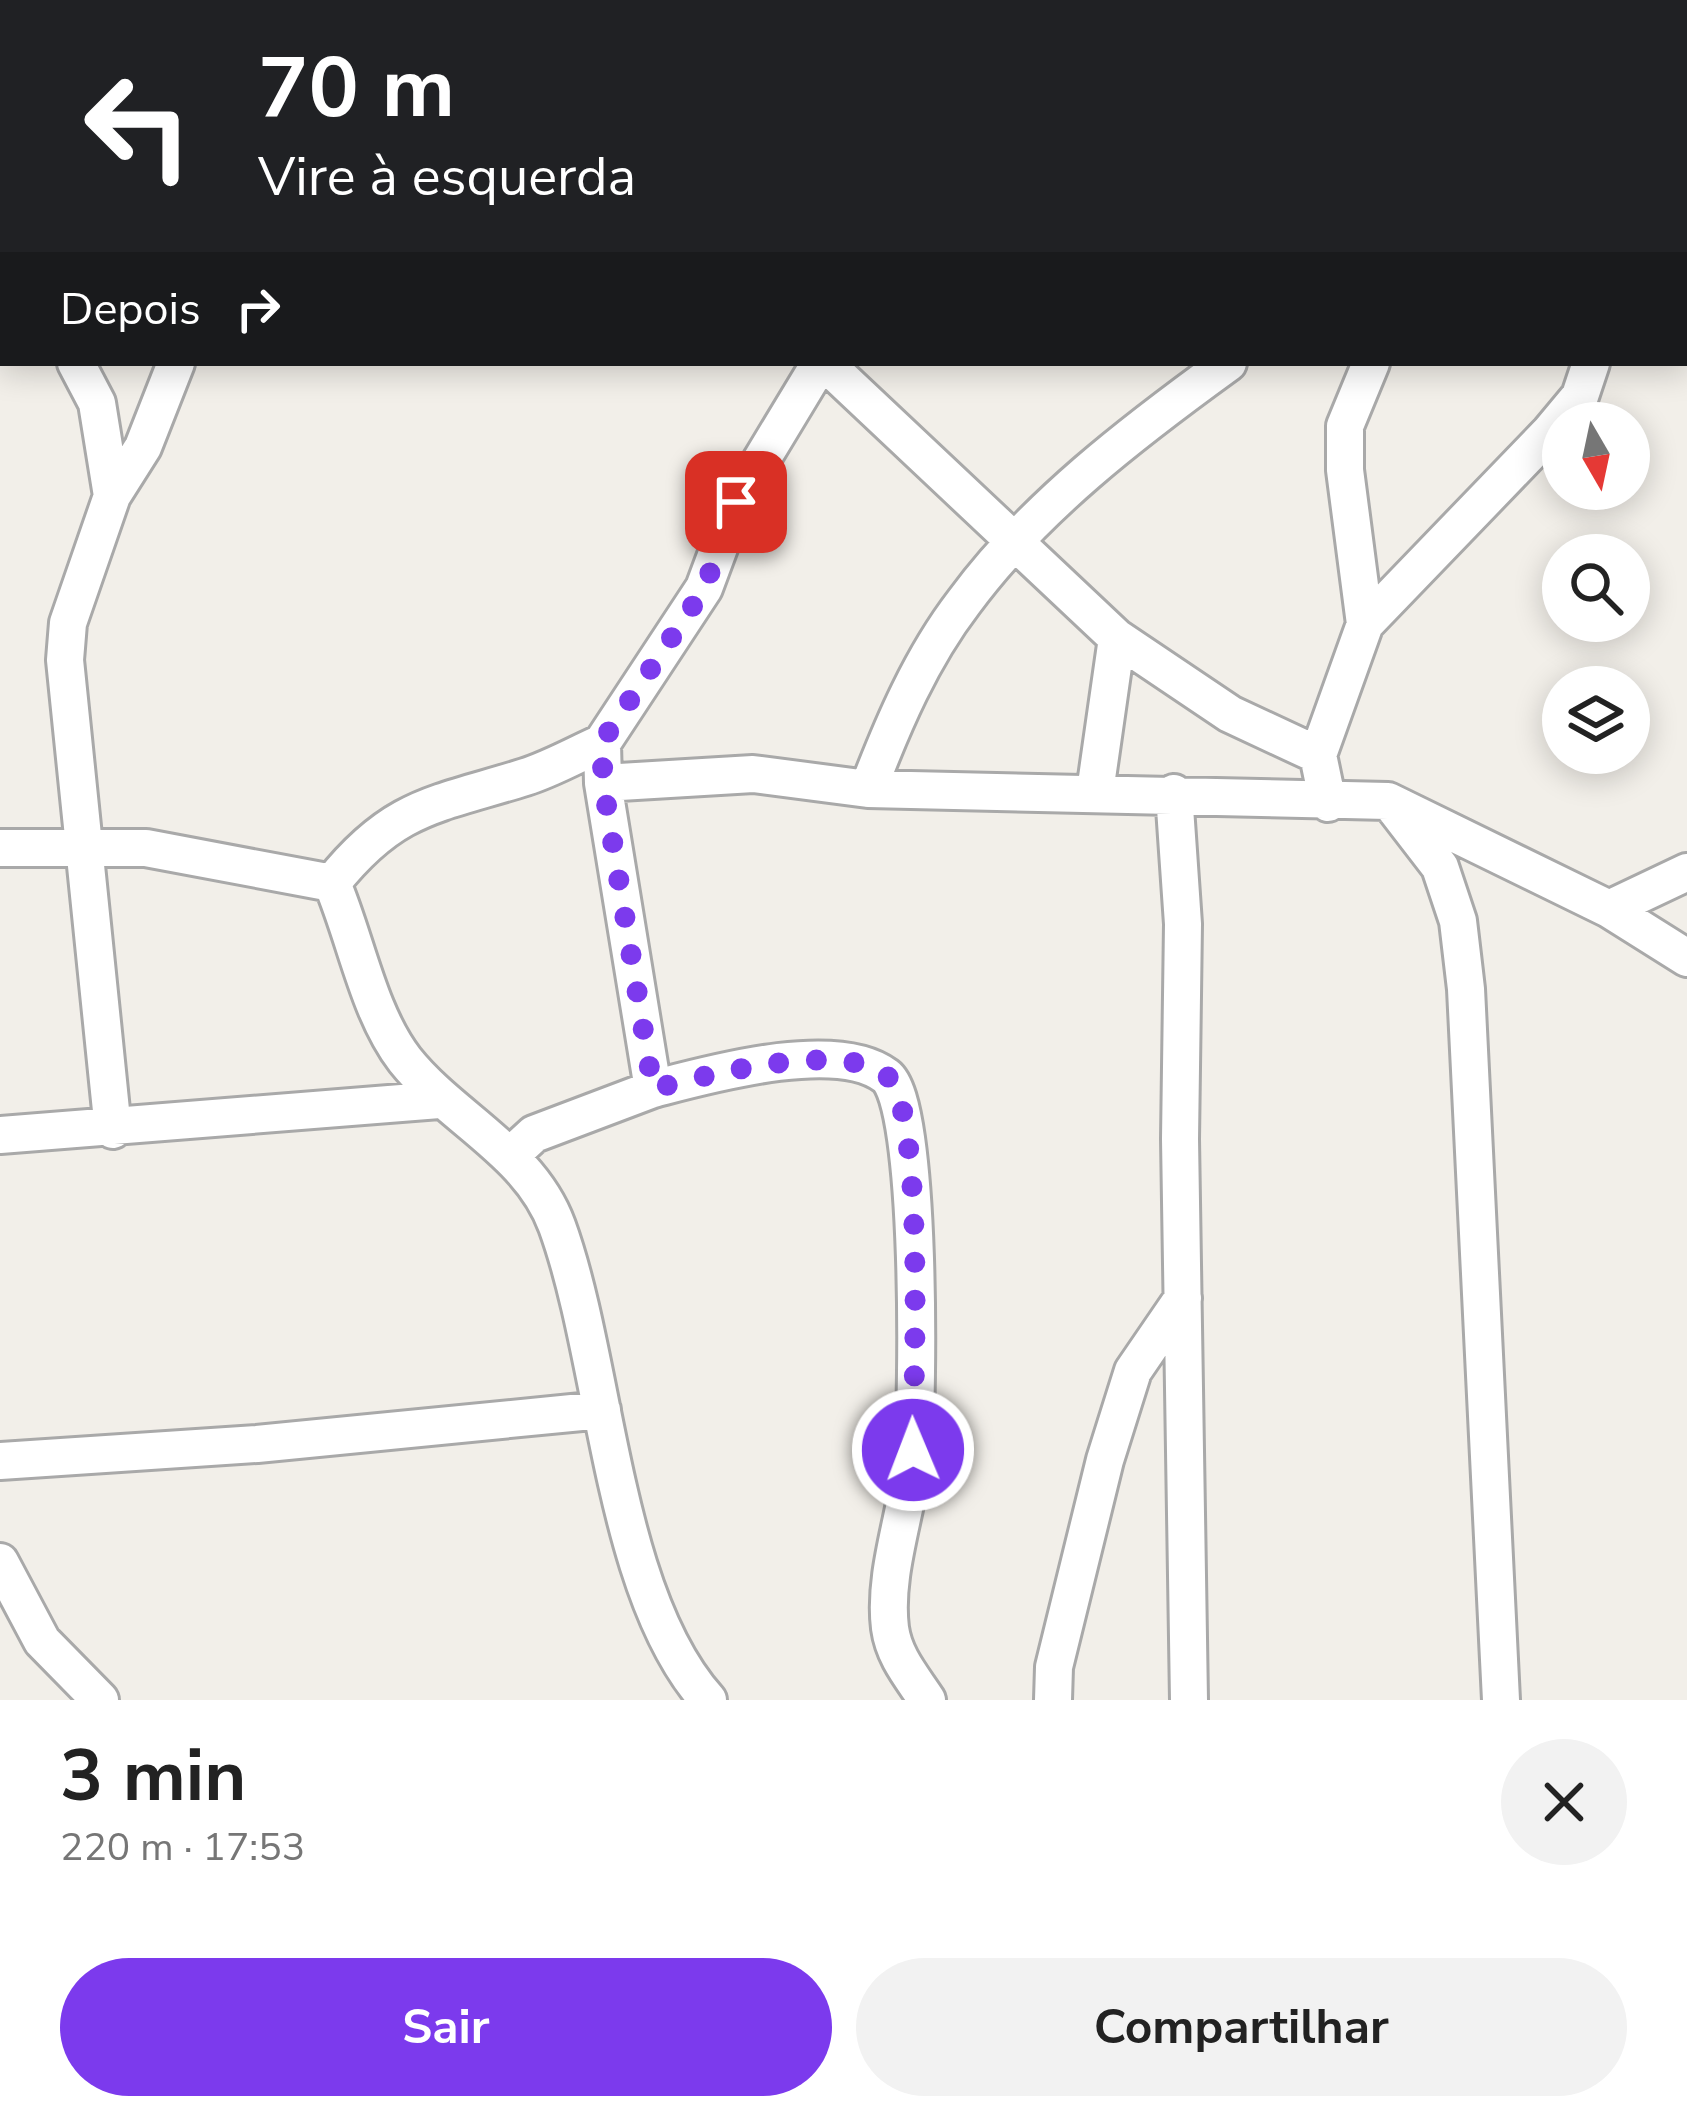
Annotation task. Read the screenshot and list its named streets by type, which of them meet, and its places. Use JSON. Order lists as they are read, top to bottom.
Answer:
{
  "north": "bottom",
  "page": {
    "turn": ["70 m", "Vire à esquerda"],
    "then": "Depois",
    "heading": ["3 min", "220 m · 17:53"],
    "buttons": ["Sair", "Compartilhar"]
  }
}
